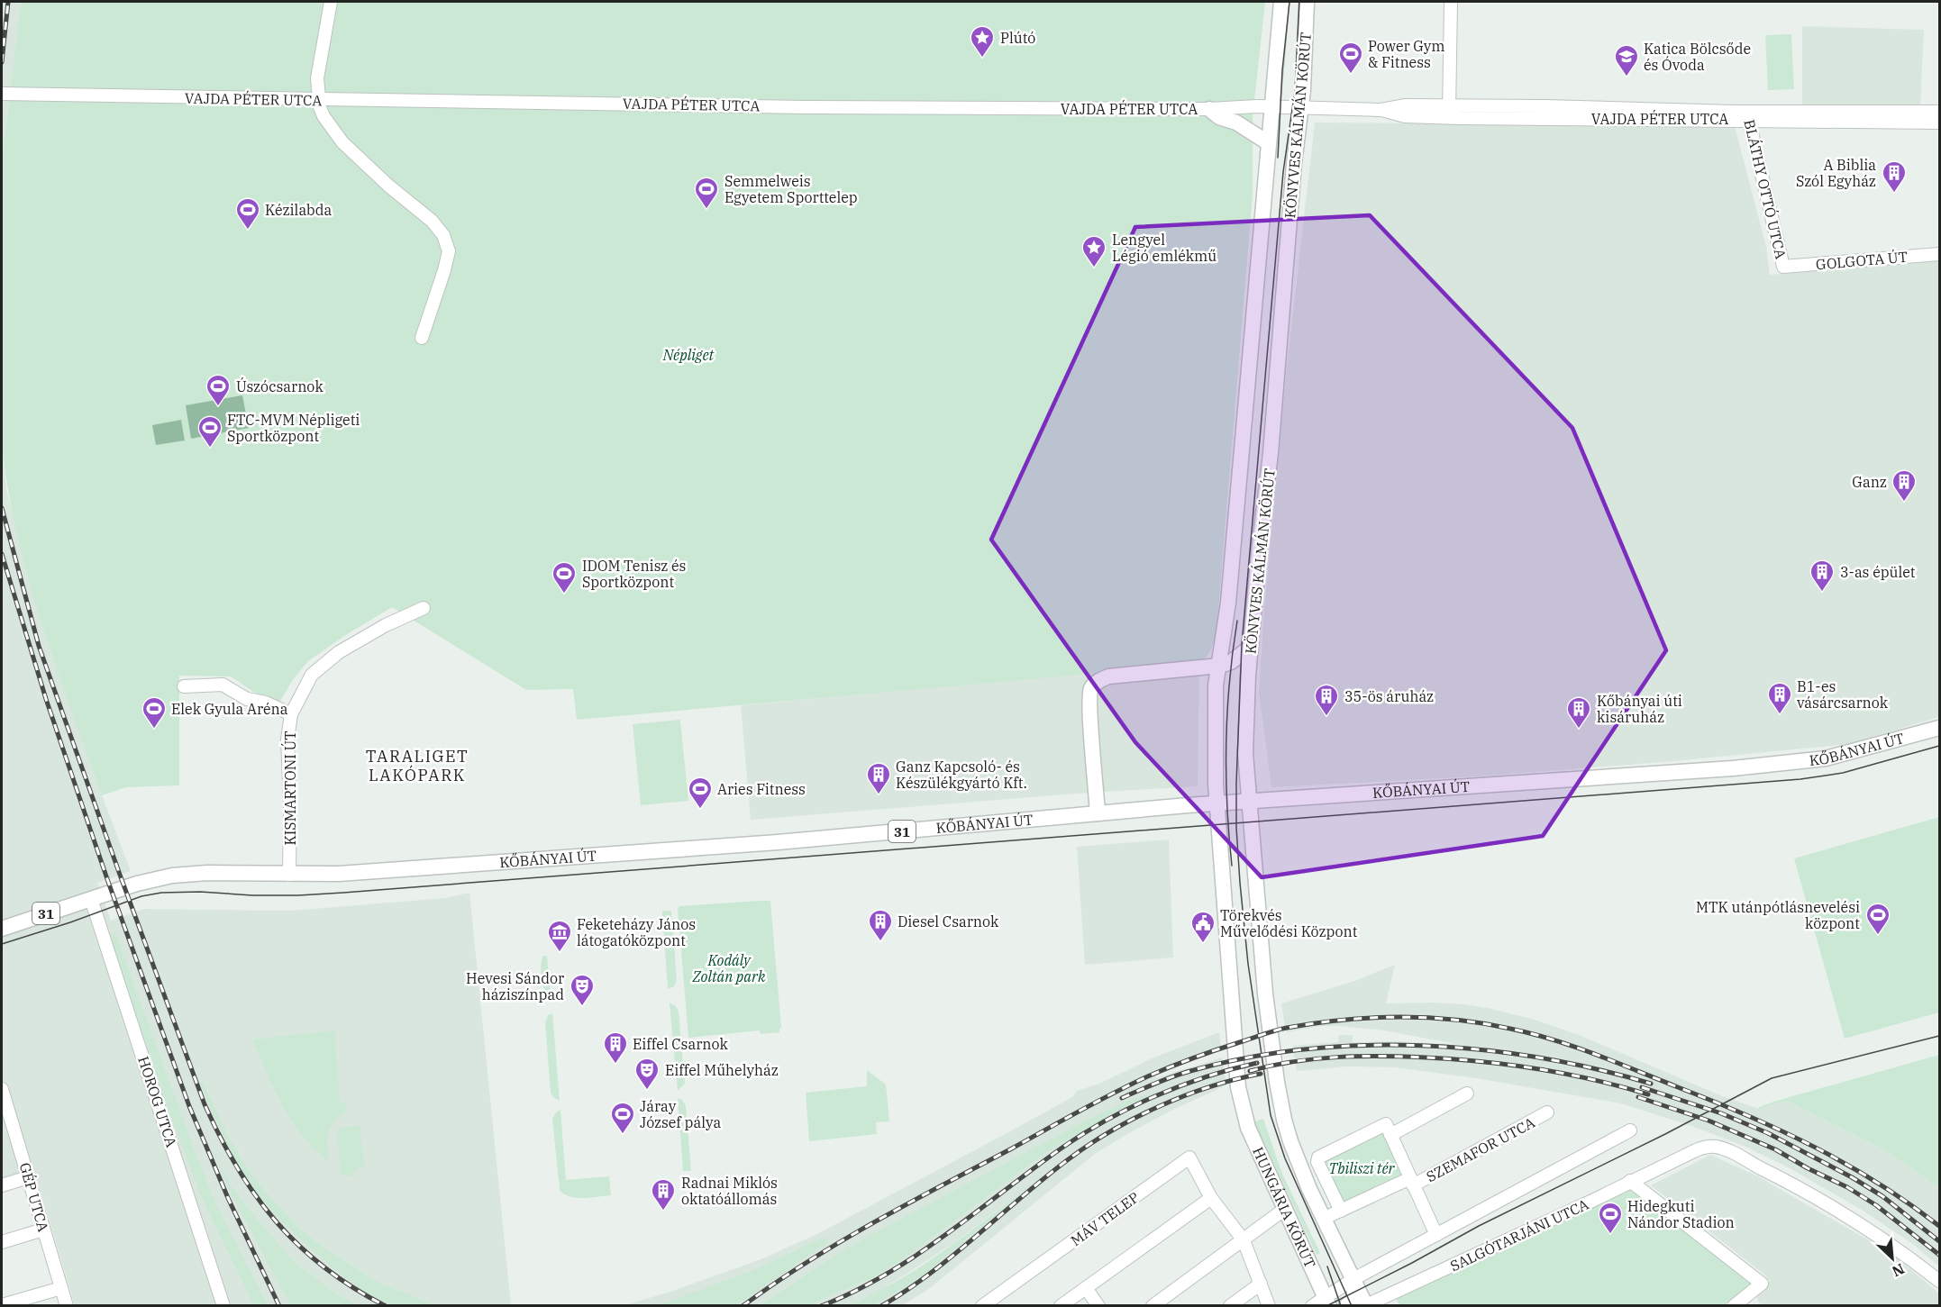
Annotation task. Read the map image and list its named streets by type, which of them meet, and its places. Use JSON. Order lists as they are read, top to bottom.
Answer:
{
  "streets": {
    "main road": [
      "KÖNYVES KÁLMÁN KÖRÚT",
      "KŐBÁNYAI ÚT",
      "31",
      "HUNGÁRIA KÖRÚT"
    ],
    "street": [
      "VAJDA PÉTER UTCA",
      "BLÁTHY OTTÓ UTCA",
      "GOLGOTA ÚT",
      "KISMARTONI ÚT",
      "HOROG UTCA",
      "SZEMAFOR UTCA",
      "GÉP UTCA",
      "MÁV TELEP",
      "SALGÓTARJÁNI UTCA"
    ]
  },
  "crossings": [
    ["VAJDA PÉTER UTCA", "KÖNYVES KÁLMÁN KÖRÚT"],
    ["VAJDA PÉTER UTCA", "BLÁTHY OTTÓ UTCA"],
    ["KÖNYVES KÁLMÁN KÖRÚT", "KŐBÁNYAI ÚT"],
    ["KÖNYVES KÁLMÁN KÖRÚT", "HUNGÁRIA KÖRÚT"],
    ["BLÁTHY OTTÓ UTCA", "GOLGOTA ÚT"],
    ["KŐBÁNYAI ÚT", "KISMARTONI ÚT"],
    ["KŐBÁNYAI ÚT", "HOROG UTCA"],
    ["HUNGÁRIA KÖRÚT", "SALGÓTARJÁNI UTCA"]
  ],
  "districts": ["TARALIGET LAKÓPARK"],
  "parks": ["Népliget", "Kodály Zoltán park", "Tbiliszi tér"],
  "places": {
    "place": ["Plútó", "Lengyel Légió emlékmű"],
    "sports": [
      "Power Gym & Fitness",
      "Semmelweis Egyetem Sporttelep",
      "Kézilabda",
      "Úszócsarnok",
      "FTC-MVM Népligeti Sportközpont",
      "IDOM Tenisz és Sportközpont",
      "Elek Gyula Aréna",
      "Aries Fitness",
      "MTK utánpótlásnevelési központ",
      "Járay József pálya",
      "Hidegkuti Nándor Stadion"
    ],
    "school or university": ["Katica Bölcsőde és Óvoda"],
    "building": [
      "A Biblia Szól Egyház",
      "Ganz",
      "3-as épület",
      "B1-es vásárcsarnok",
      "35-ös áruház",
      "Kőbányai úti kisáruház",
      "Ganz Kapcsoló- és Készülékgyártó Kft.",
      "Diesel Csarnok",
      "Eiffel Csarnok",
      "Radnai Miklós oktatóállomás"
    ],
    "public building": ["Törekvés Művelődési Központ"],
    "museum": ["Feketeházy János látogatóközpont"],
    "theatre": ["Hevesi Sándor háziszínpad", "Eiffel Műhelyház"]
  },
  "north": "bottom right"
}
